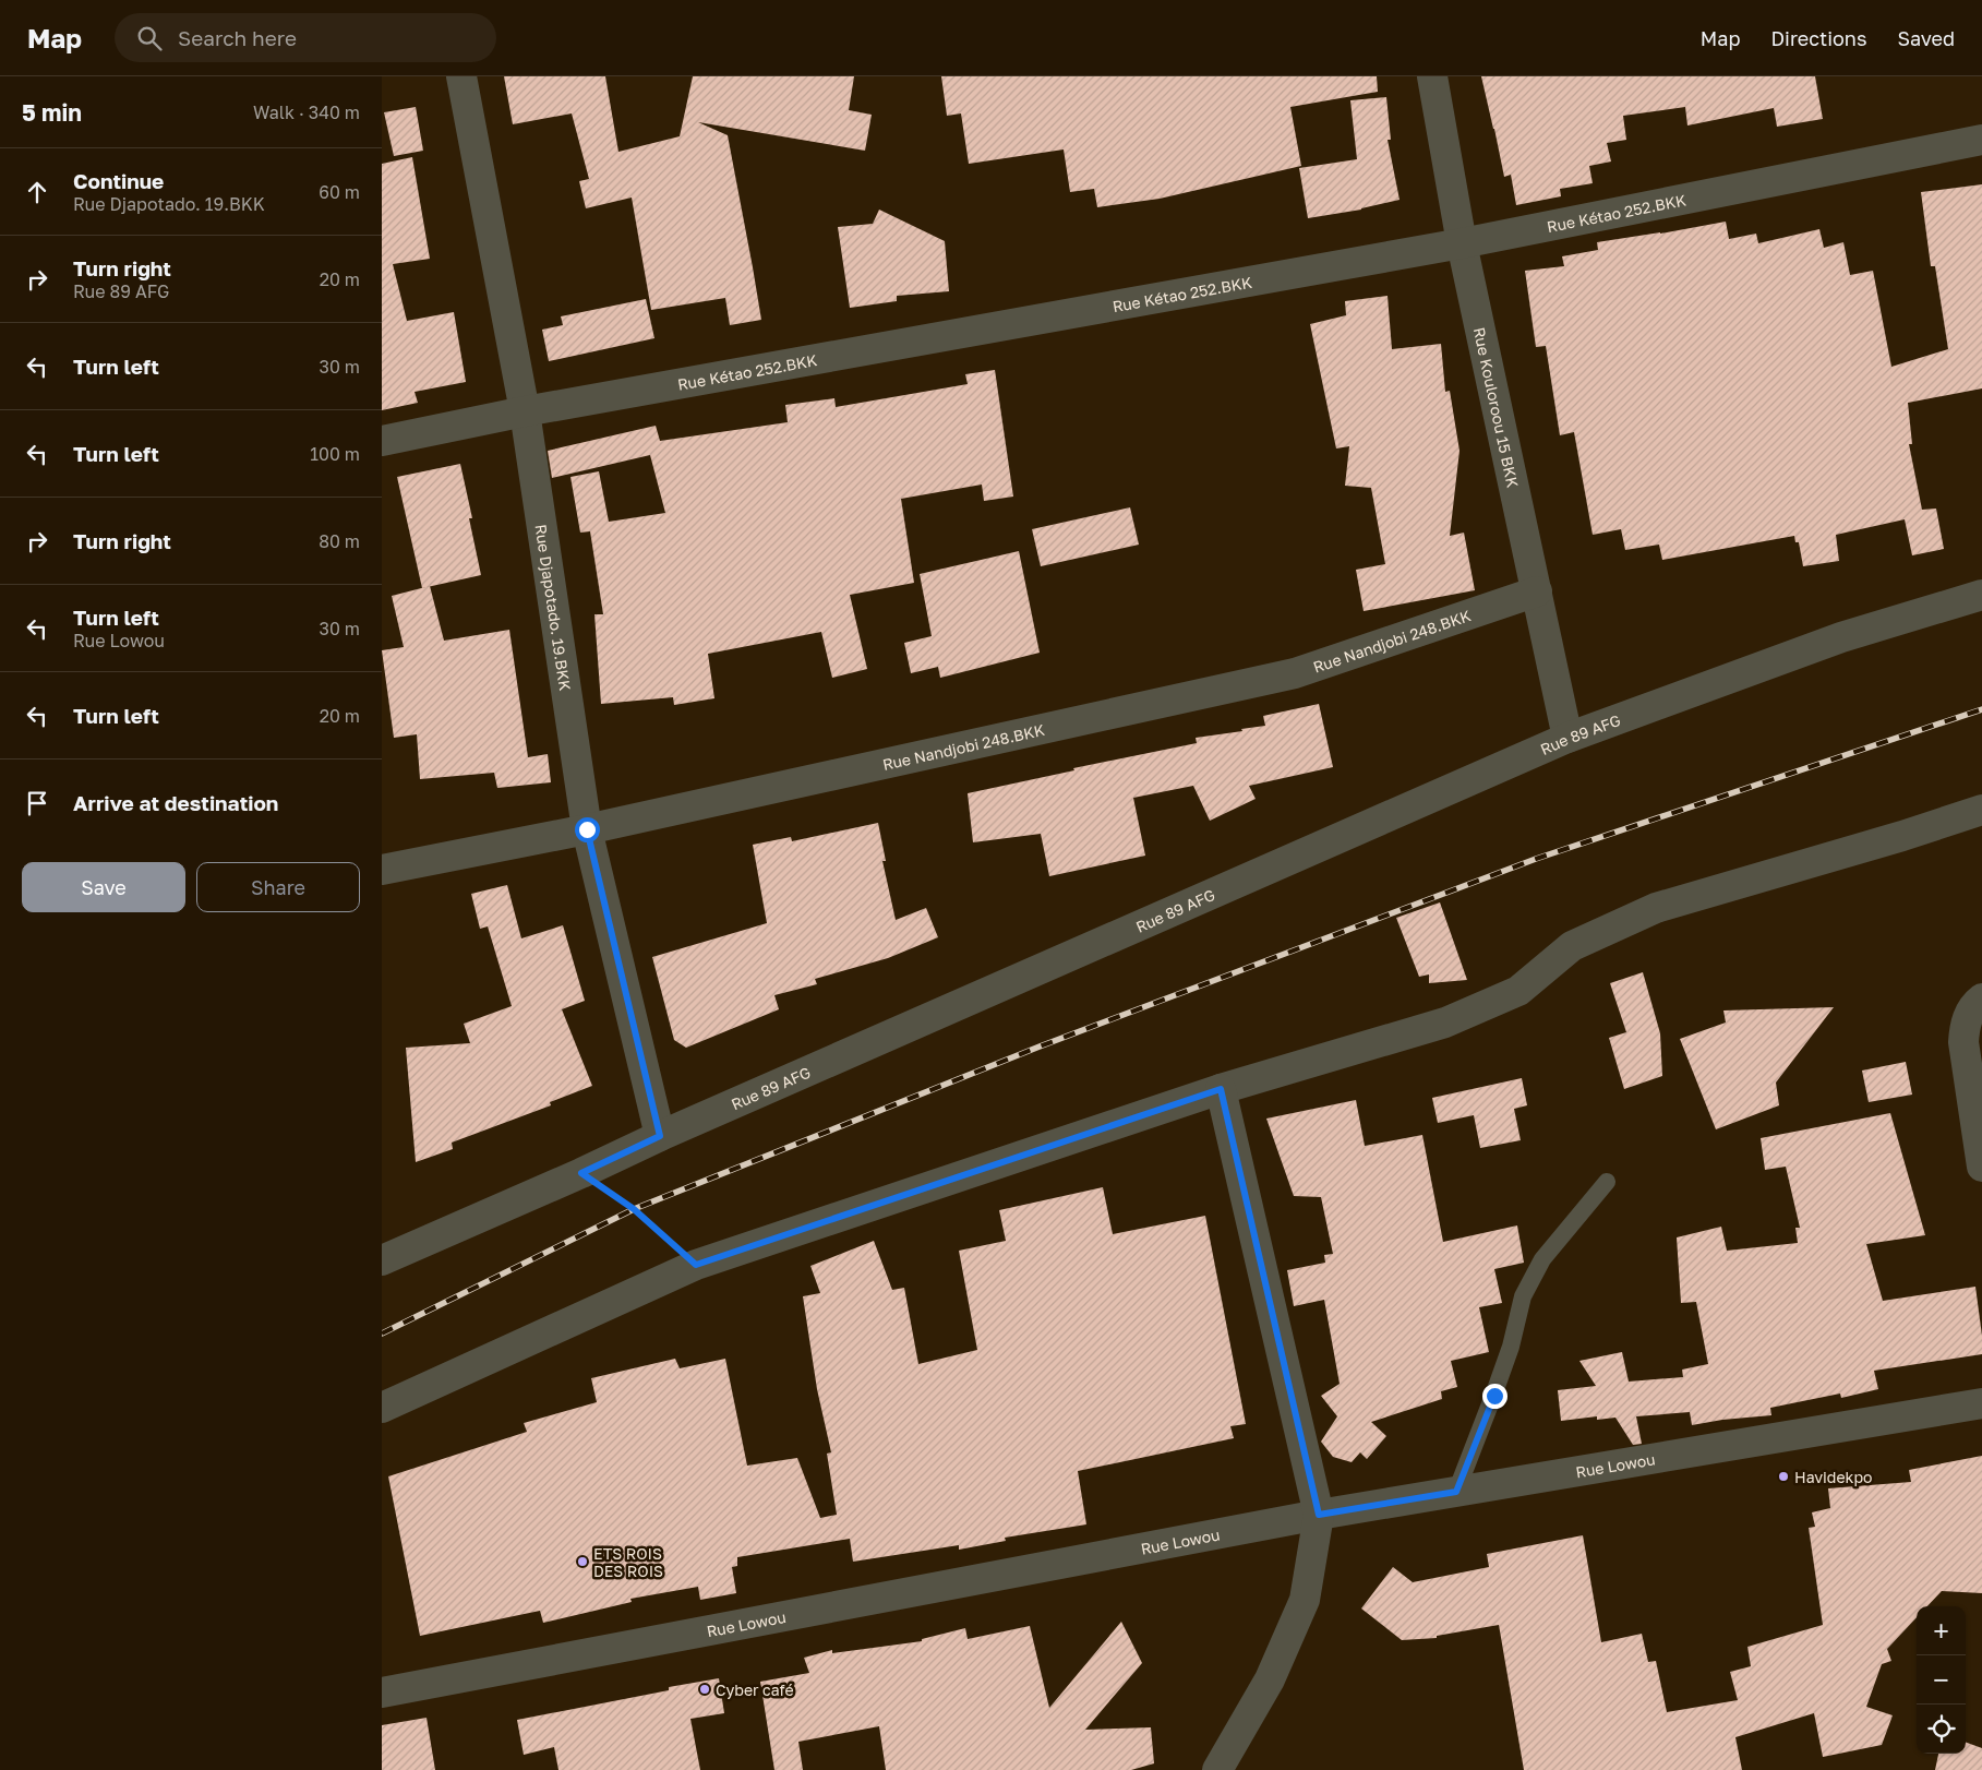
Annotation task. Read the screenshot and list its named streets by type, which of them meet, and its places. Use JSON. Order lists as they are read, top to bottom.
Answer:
{
  "streets": {
    "street": [
      "Rue Kétao 252.BKK",
      "Rue Kouloroou 15 BKK",
      "Rue Djapotado. 19.BKK",
      "Rue Nandjobi 248.BKK",
      "Rue 89 AFG",
      "Rue Lowou"
    ]
  },
  "crossings": [
    ["Rue Kétao 252.BKK", "Rue Kouloroou 15 BKK"],
    ["Rue Kétao 252.BKK", "Rue Djapotado. 19.BKK"],
    ["Rue Kouloroou 15 BKK", "Rue Nandjobi 248.BKK"],
    ["Rue Kouloroou 15 BKK", "Rue 89 AFG"],
    ["Rue Djapotado. 19.BKK", "Rue Nandjobi 248.BKK"],
    ["Rue Djapotado. 19.BKK", "Rue 89 AFG"]
  ],
  "places": ["Havidekpo", "ETS ROIS DES ROIS", "Cyber café"],
  "page": {
    "header": "Map",
    "search": "Search here",
    "nav": ["Map", "Directions", "Saved"],
    "heading": ["5 min", "Walk · 340 m"],
    "list": [
      ["Continue", "Rue Djapotado. 19.BKK", "60 m"],
      ["Turn right", "Rue 89 AFG", "20 m"],
      ["Turn left", "30 m"],
      ["Turn left", "100 m"],
      ["Turn right", "80 m"],
      ["Turn left", "Rue Lowou", "30 m"],
      ["Turn left", "20 m"],
      "Arrive at destination"
    ],
    "buttons": ["Save", "Share"],
    "map_buttons": ["+", "−"]
  }
}
